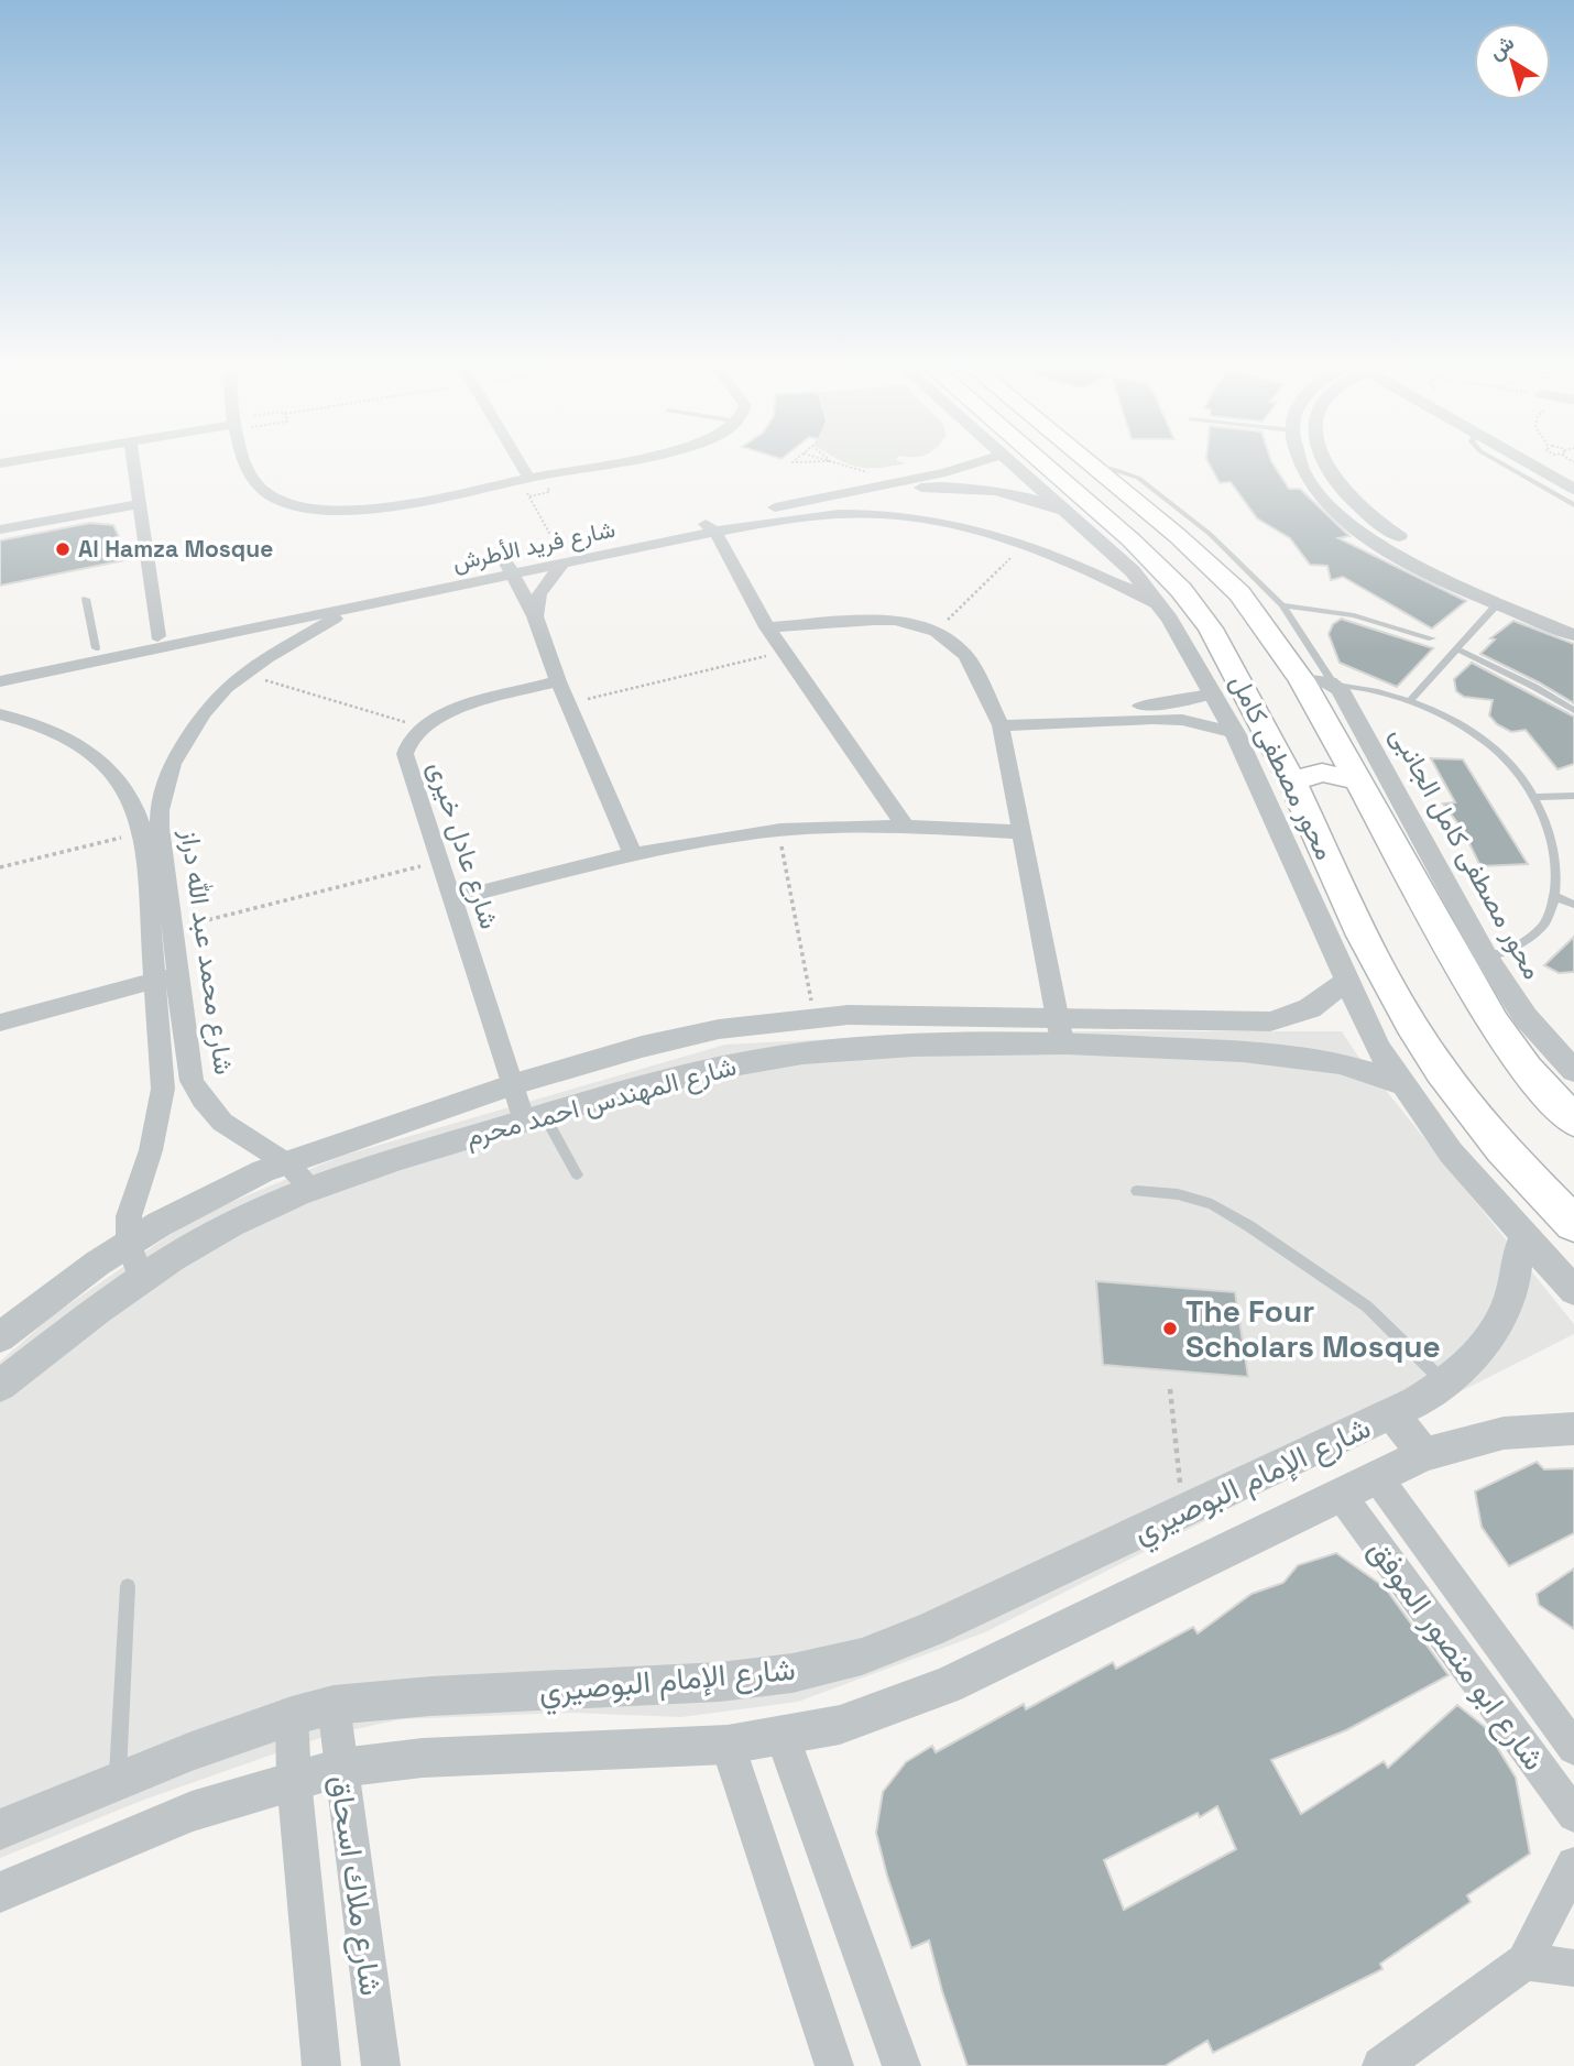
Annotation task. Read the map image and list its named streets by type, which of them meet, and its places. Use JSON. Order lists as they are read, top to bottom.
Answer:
{
  "streets": {
    "main road": ["محور مصطفى كامل"],
    "street": [
      "شارع فريد الأطرش",
      "شارع عادل خيرى",
      "محور مصطفى كامل الجانبى",
      "شارع محمد عبد الله دراز",
      "شارع المهندس احمد محرم",
      "شارع الإمام البوصيري",
      "شارع ابو منصور الموفق",
      "شارع ملاك اسحاق"
    ]
  },
  "crossings": [
    ["شارع فريد الأطرش", "شارع محمد عبد الله دراز"],
    ["شارع عادل خيرى", "شارع المهندس احمد محرم"],
    ["شارع محمد عبد الله دراز", "شارع المهندس احمد محرم"],
    ["شارع الإمام البوصيري", "شارع ابو منصور الموفق"],
    ["شارع الإمام البوصيري", "شارع ملاك اسحاق"]
  ],
  "places": ["Al Hamza Mosque", "The Four Scholars Mosque"],
  "north": "top left"
}
